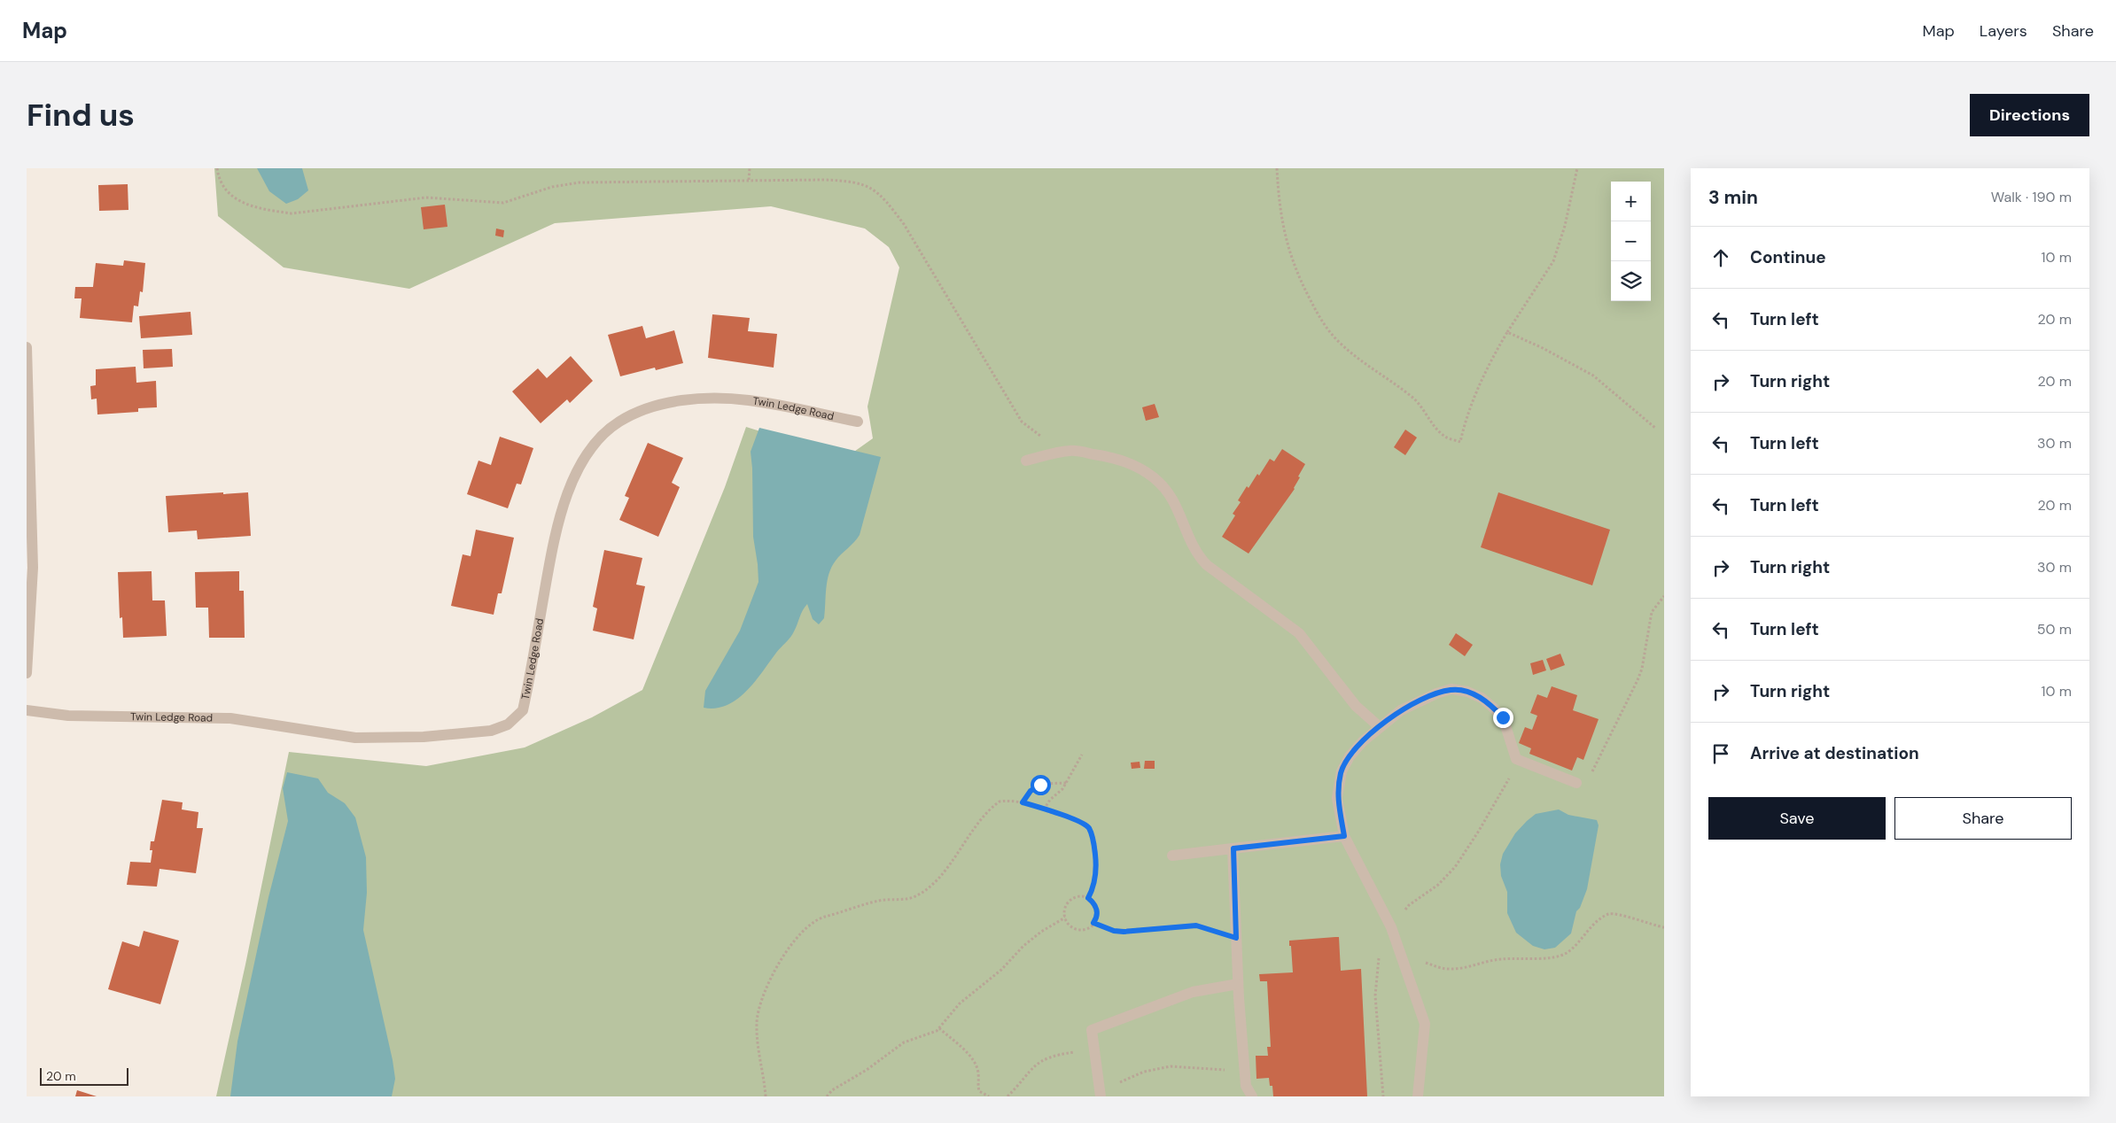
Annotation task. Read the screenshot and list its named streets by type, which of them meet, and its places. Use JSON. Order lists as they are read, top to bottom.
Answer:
{
  "streets": {
    "street": ["Twin Ledge Road"]
  },
  "scale_bar": "20 m",
  "page": {
    "header": "Map",
    "nav": ["Map", "Layers", "Share"],
    "buttons": [
      "Directions",
      ["Save", "Share"]
    ],
    "title": "Find us",
    "heading": ["3 min", "Walk · 190 m"],
    "map_buttons": ["+", "−"],
    "list": [
      ["Continue", "10 m"],
      ["Turn left", "20 m"],
      ["Turn right", "20 m"],
      ["Turn left", "30 m"],
      ["Turn left", "20 m"],
      ["Turn right", "30 m"],
      ["Turn left", "50 m"],
      ["Turn right", "10 m"],
      "Arrive at destination"
    ],
    "scale": "20 m"
  }
}
